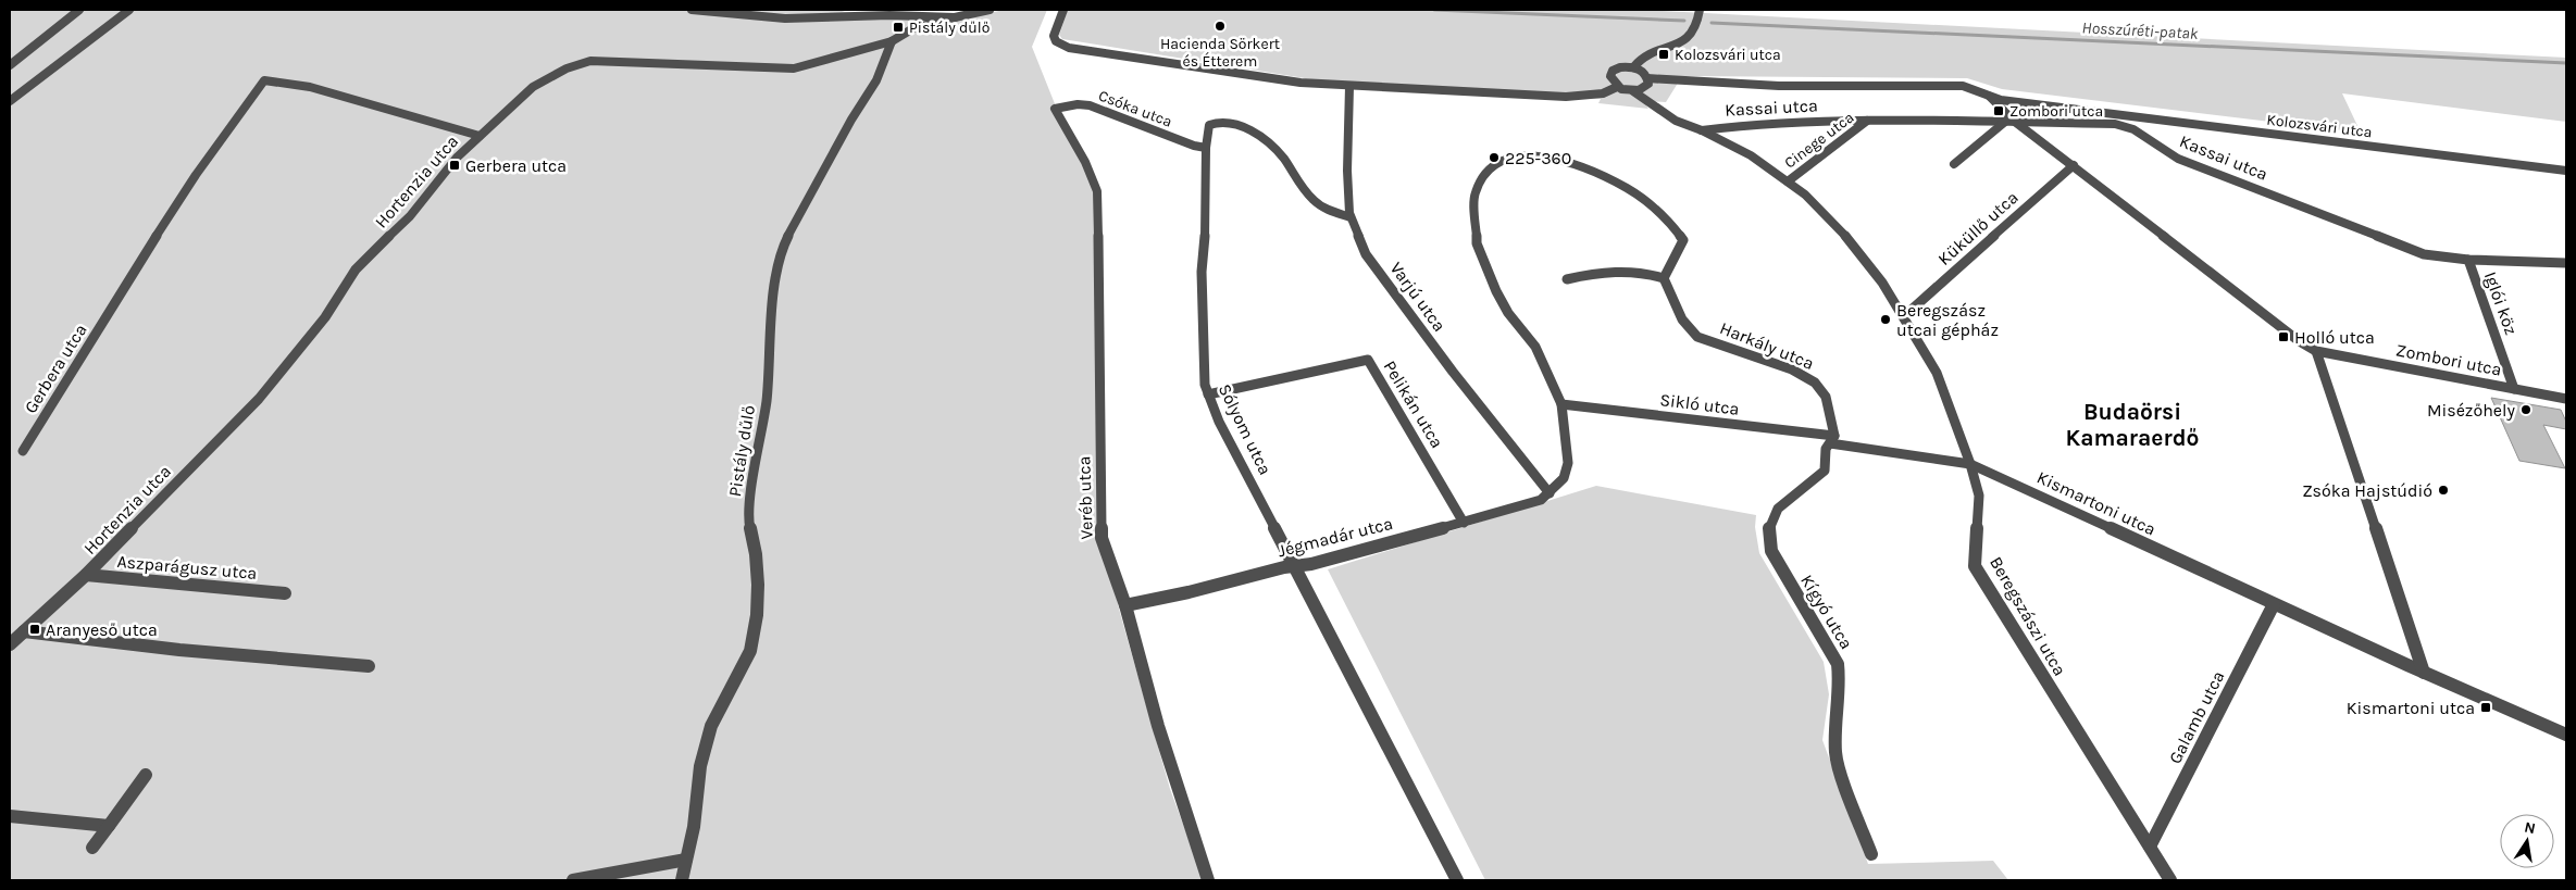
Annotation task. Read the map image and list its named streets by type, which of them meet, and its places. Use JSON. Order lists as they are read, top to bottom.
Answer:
{
  "streets": {
    "street": [
      "Kassai utca",
      "Csóka utca",
      "Kolozsvári utca",
      "Cinege utca",
      "Hortenzia utca",
      "Küküllő utca",
      "Varjú utca",
      "Iglói köz",
      "Harkály utca",
      "Zombori utca",
      "Gerbera utca",
      "Pelikán utca",
      "Sikló utca",
      "Sólyom utca",
      "Pistály dűlő",
      "Veréb utca",
      "Kismartoni utca",
      "Jégmadár utca",
      "Aszparágusz utca",
      "Kígyó utca",
      "Beregszászi utca",
      "Galamb utca"
    ]
  },
  "crossings": [
    ["Kassai utca", "Kolozsvári utca"],
    ["Kassai utca", "Cinege utca"],
    ["Kassai utca", "Iglói köz"],
    ["Kassai utca", "Zombori utca"],
    ["Kassai utca", "Beregszászi utca"],
    ["Csóka utca", "Sólyom utca"],
    ["Csóka utca", "Veréb utca"],
    ["Kolozsvári utca", "Zombori utca"],
    ["Kolozsvári utca", "Beregszászi utca"],
    ["Cinege utca", "Beregszászi utca"],
    ["Hortenzia utca", "Gerbera utca"],
    ["Hortenzia utca", "Pistály dűlő"],
    ["Hortenzia utca", "Aszparágusz utca"],
    ["Küküllő utca", "Zombori utca"],
    ["Küküllő utca", "Beregszászi utca"],
    ["Varjú utca", "Sólyom utca"],
    ["Varjú utca", "Jégmadár utca"],
    ["Iglói köz", "Zombori utca"],
    ["Harkály utca", "Sikló utca"],
    ["Harkály utca", "Kígyó utca"],
    ["Pelikán utca", "Sólyom utca"],
    ["Pelikán utca", "Jégmadár utca"],
    ["Sikló utca", "Kígyó utca"],
    ["Sólyom utca", "Jégmadár utca"],
    ["Veréb utca", "Jégmadár utca"],
    ["Kismartoni utca", "Beregszászi utca"],
    ["Kismartoni utca", "Galamb utca"],
    ["Beregszászi utca", "Galamb utca"]
  ],
  "districts": ["Budaörsi Kamaraerdő"],
  "water": ["Hosszúréti-patak"],
  "places": {
    "other": [
      "Hacienda Sörkert és Étterem",
      "225-360",
      "Beregszász utcai gépház",
      "Misézőhely",
      "Zsóka Hajstúdió"
    ],
    "transit": [
      "Pistály dűlő",
      "Kolozsvári utca",
      "Zombori utca",
      "Gerbera utca",
      "Holló utca",
      "Aranyeső utca",
      "Kismartoni utca"
    ]
  },
  "north": "top"
}
